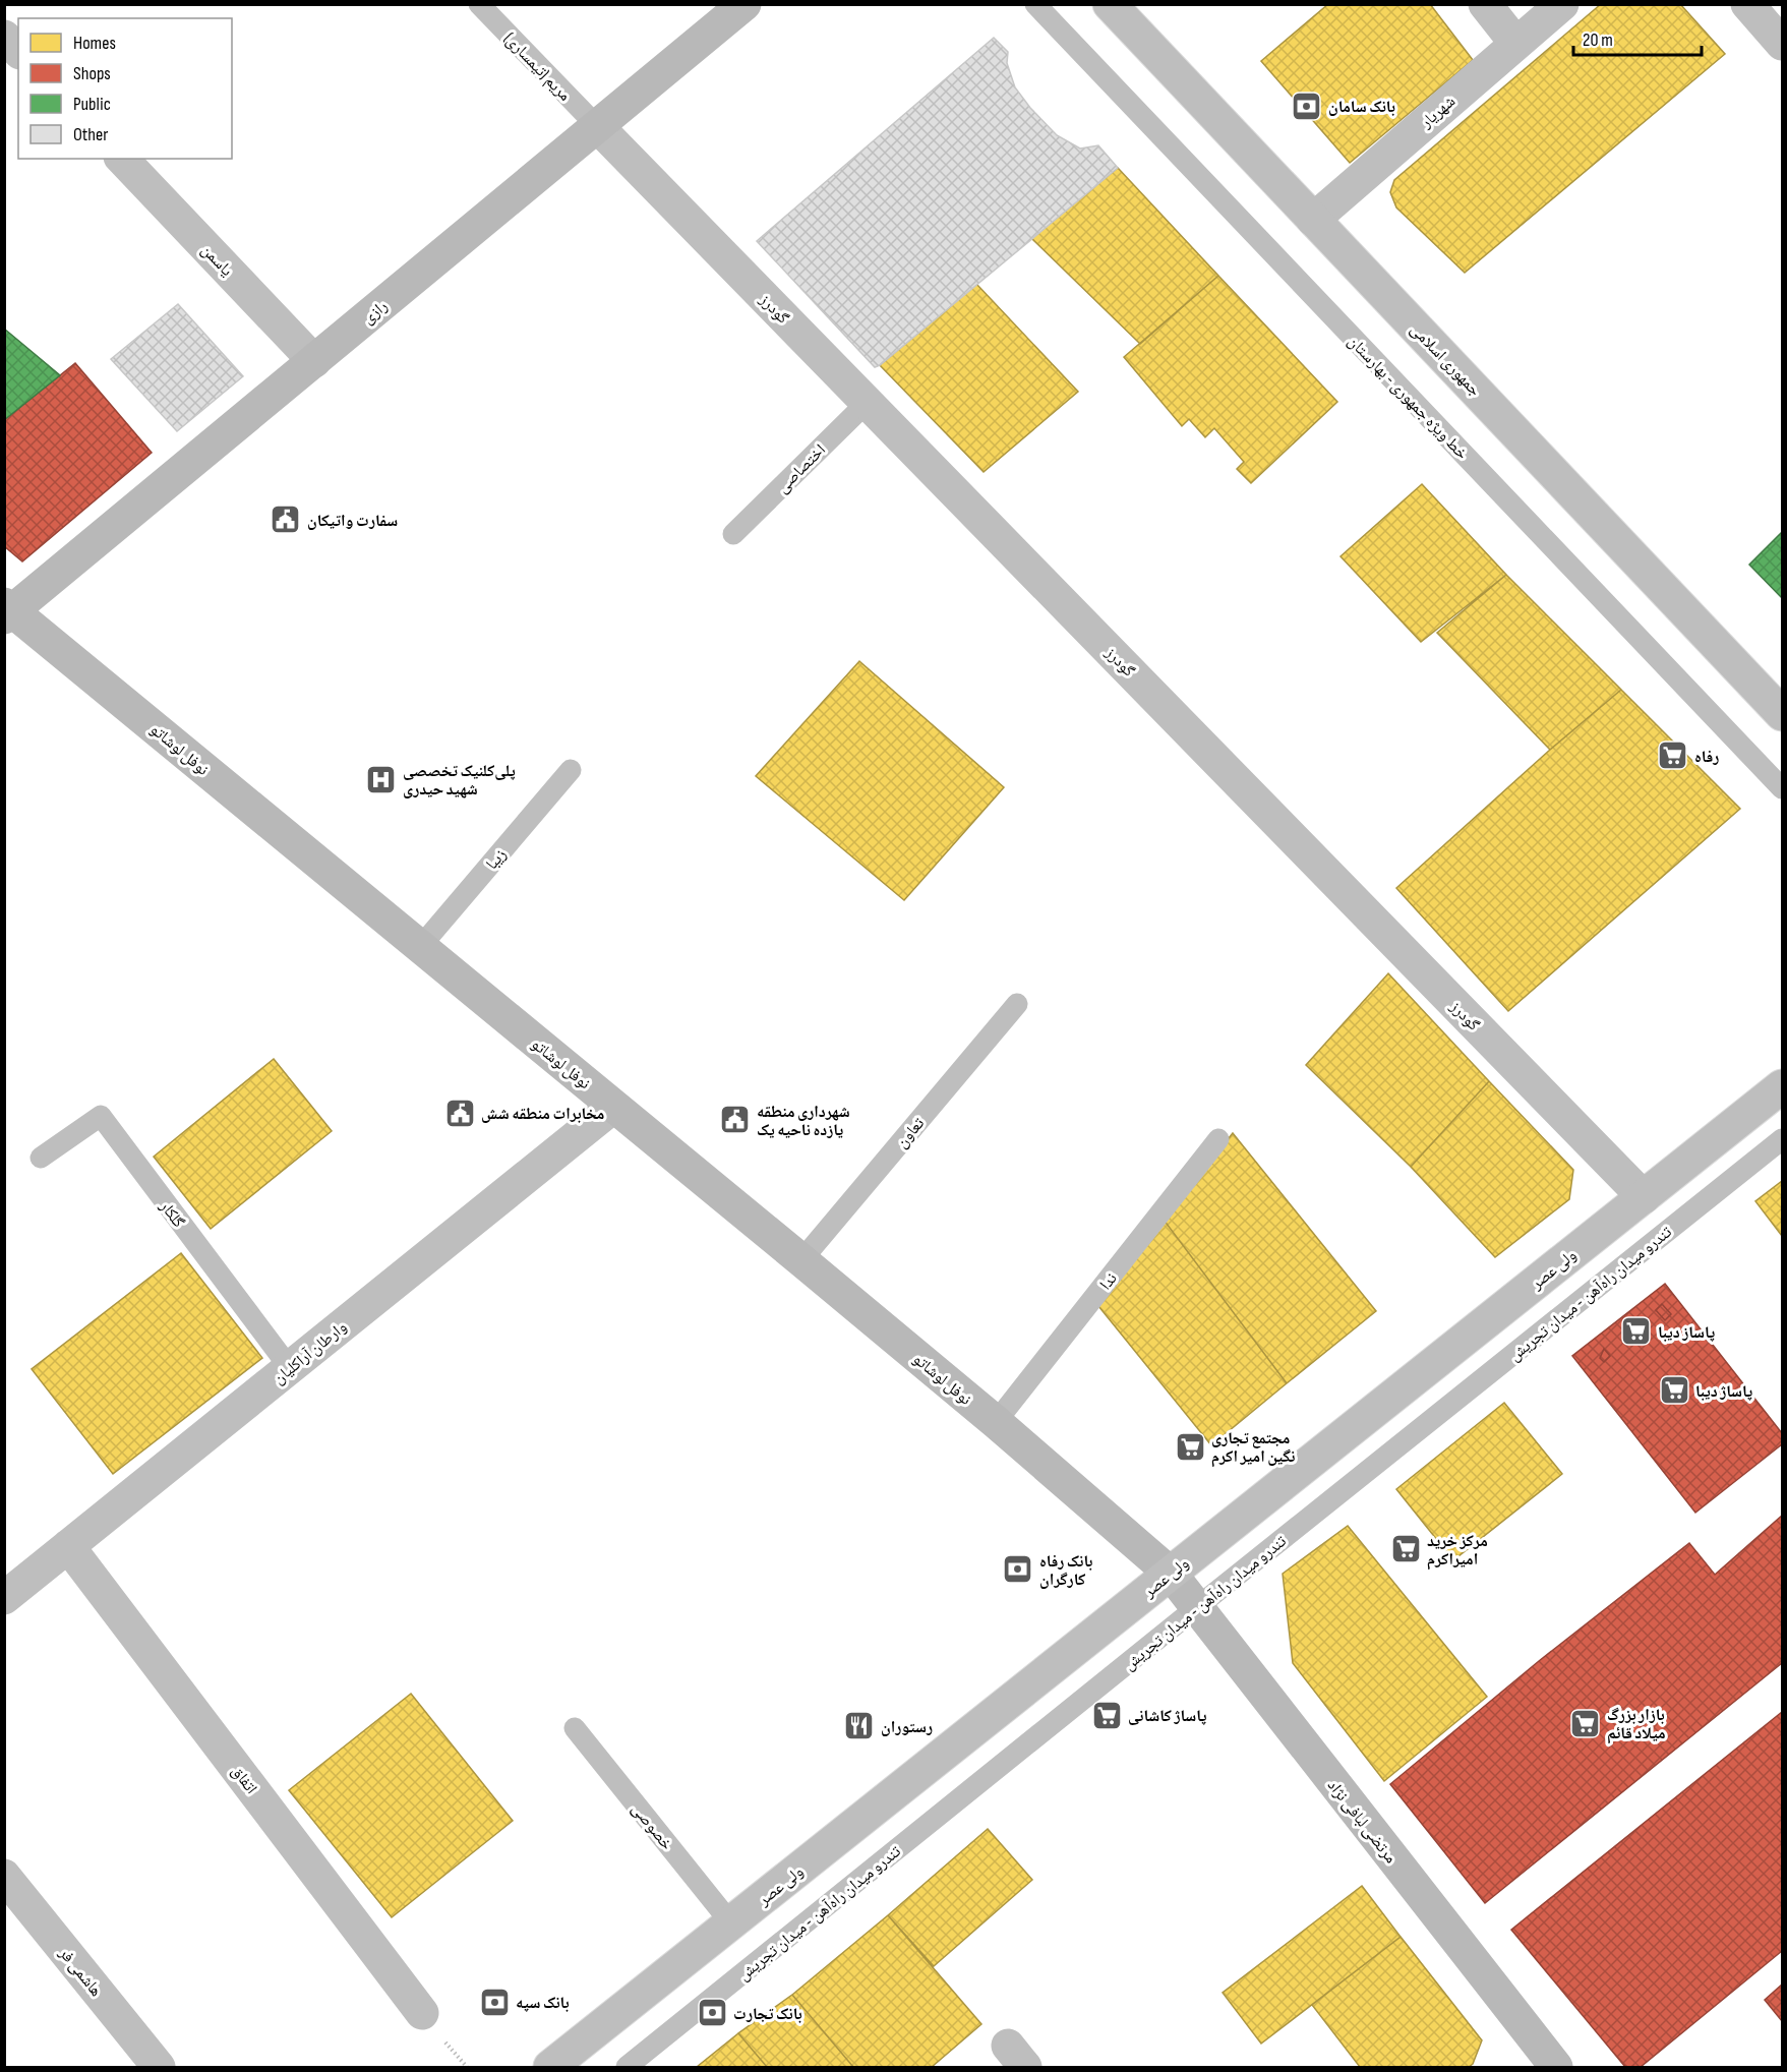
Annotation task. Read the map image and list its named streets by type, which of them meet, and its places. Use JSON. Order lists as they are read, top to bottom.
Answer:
{
  "streets": {
    "main road": ["رازی", "نوفل لوشاتو", "مرتضی لبافی نژاد"],
    "street": [
      "شهریار",
      "یاسمن",
      "گودرز",
      "جمهوری اسلامی",
      "ولی عصر",
      "وارطان آراکلیان",
      "اتفاق",
      "هاشمی فر"
    ],
    "lane": [
      "مریم (تیمساری)",
      "خط ویژه جمهوری - بهارستان",
      "اختصاصی",
      "زیبا",
      "تعاون",
      "گلکار",
      "ندا",
      "تندرو میدان راه‌آهن - میدان تجریش",
      "خصوصی"
    ]
  },
  "crossings": [
    ["مریم (تیمساری)", "گودرز"],
    ["مریم (تیمساری)", "رازی"],
    ["شهریار", "جمهوری اسلامی"],
    ["یاسمن", "رازی"],
    ["گودرز", "رازی"],
    ["گودرز", "اختصاصی"],
    ["گودرز", "ولی عصر"],
    ["رازی", "نوفل لوشاتو"],
    ["نوفل لوشاتو", "زیبا"],
    ["نوفل لوشاتو", "تعاون"],
    ["نوفل لوشاتو", "ولی عصر"],
    ["نوفل لوشاتو", "ندا"],
    ["نوفل لوشاتو", "وارطان آراکلیان"],
    ["نوفل لوشاتو", "مرتضی لبافی نژاد"],
    ["گلکار", "وارطان آراکلیان"],
    ["ولی عصر", "مرتضی لبافی نژاد"],
    ["ولی عصر", "خصوصی"],
    ["تندرو میدان راه‌آهن - میدان تجریش", "مرتضی لبافی نژاد"],
    ["وارطان آراکلیان", "اتفاق"]
  ],
  "places": {
    "bank": [
      "بانک سامان",
      "بانک رفاه کارگران",
      "بانک سپه",
      "بانک تجارت"
    ],
    "public building": ["سفارت واتیکان", "مخابرات منطقه شش", "شهرداری منطقه یازده ناحیه یک"],
    "supermarket": [
      "رفاه",
      "پاساز دیبا",
      "پاساژ دیبا",
      "مجتمع تجاری نگین امیر اکرم",
      "مرکز خرید امیراکرم",
      "پاساژ کاشانی",
      "بازار بزرگ میلاد قائم"
    ],
    "hospital": ["پلی‌کلنیک تخصصی شهید حیدری"],
    "restaurant": ["رستوران"]
  },
  "legend": [
    "Homes",
    "Shops",
    "Public",
    "Other"
  ],
  "scale_bar": "20 m"
}
